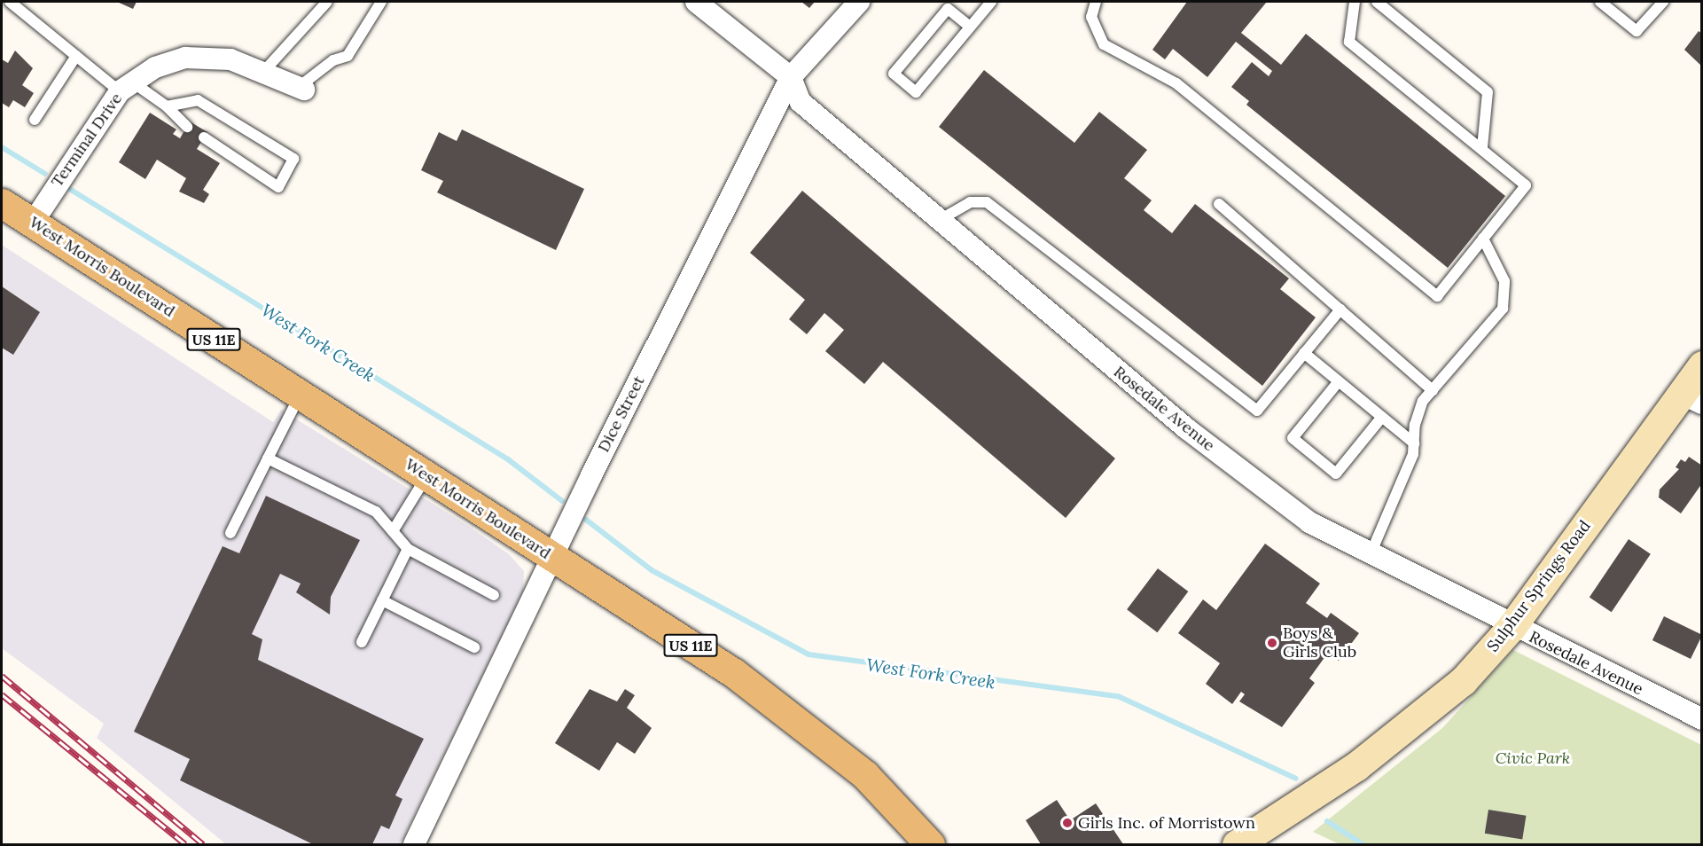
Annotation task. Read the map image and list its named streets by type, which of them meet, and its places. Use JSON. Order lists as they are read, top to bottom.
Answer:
{
  "streets": {
    "main road": ["West Morris Boulevard", "US 11E"],
    "street": [
      "Terminal Drive",
      "Rosedale Avenue",
      "Dice Street",
      "Sulphur Springs Road"
    ]
  },
  "crossings": [
    ["Terminal Drive", "West Morris Boulevard"],
    ["West Morris Boulevard", "Dice Street"],
    ["Rosedale Avenue", "Dice Street"],
    ["Rosedale Avenue", "Sulphur Springs Road"]
  ],
  "water": ["West Fork Creek"],
  "parks": ["Civic Park"],
  "places": ["Boys & Girls Club", "Girls Inc. of Morristown"]
}
